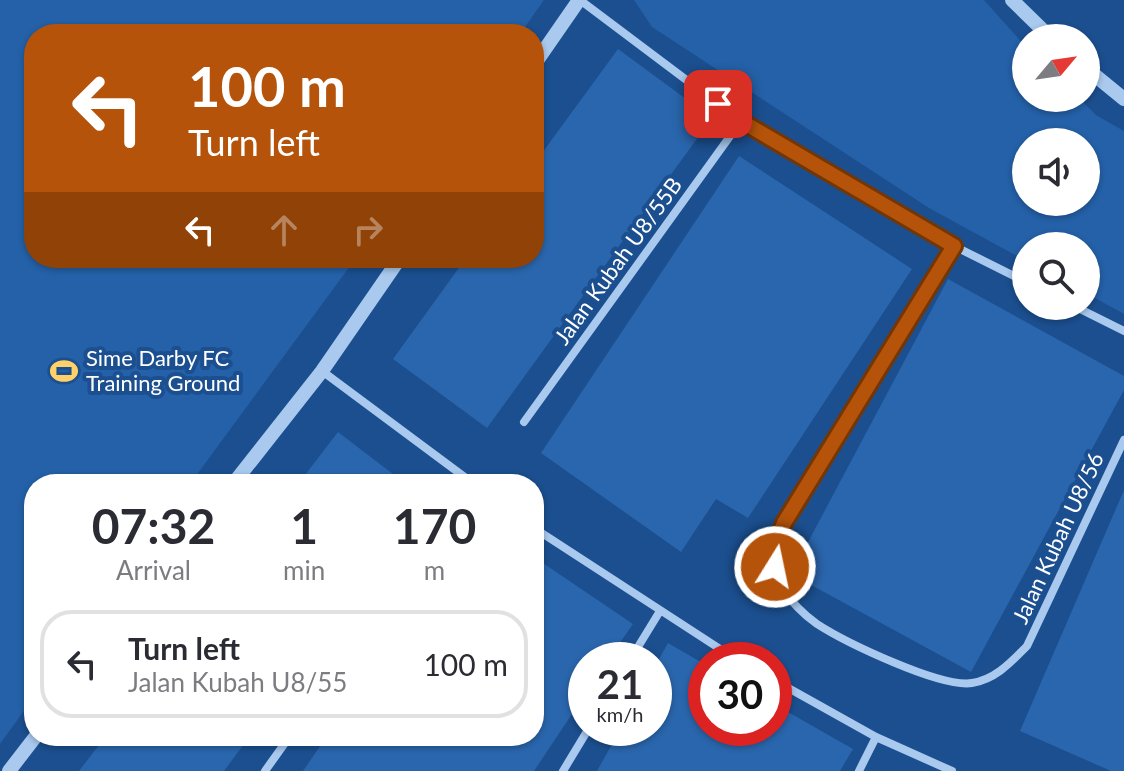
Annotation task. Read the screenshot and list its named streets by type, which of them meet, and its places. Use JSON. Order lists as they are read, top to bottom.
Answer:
{
  "streets": {
    "street": ["Jalan Kubah U8/55B", "Jalan Kubah U8/56"]
  },
  "places": {
    "sports": ["Sime Darby FC Training Ground"]
  },
  "north": "top right",
  "page": {
    "turn": ["100 m", "Turn left"],
    "eta": [
      "07:32",
      "Arrival",
      "1",
      "min",
      "170",
      "m"
    ],
    "list": [
      {
        "name": "Turn left",
        "note": "Jalan Kubah U8/55",
        "value": "100 m"
      }
    ],
    "speed": "21 km/h",
    "limit": "30"
  }
}
